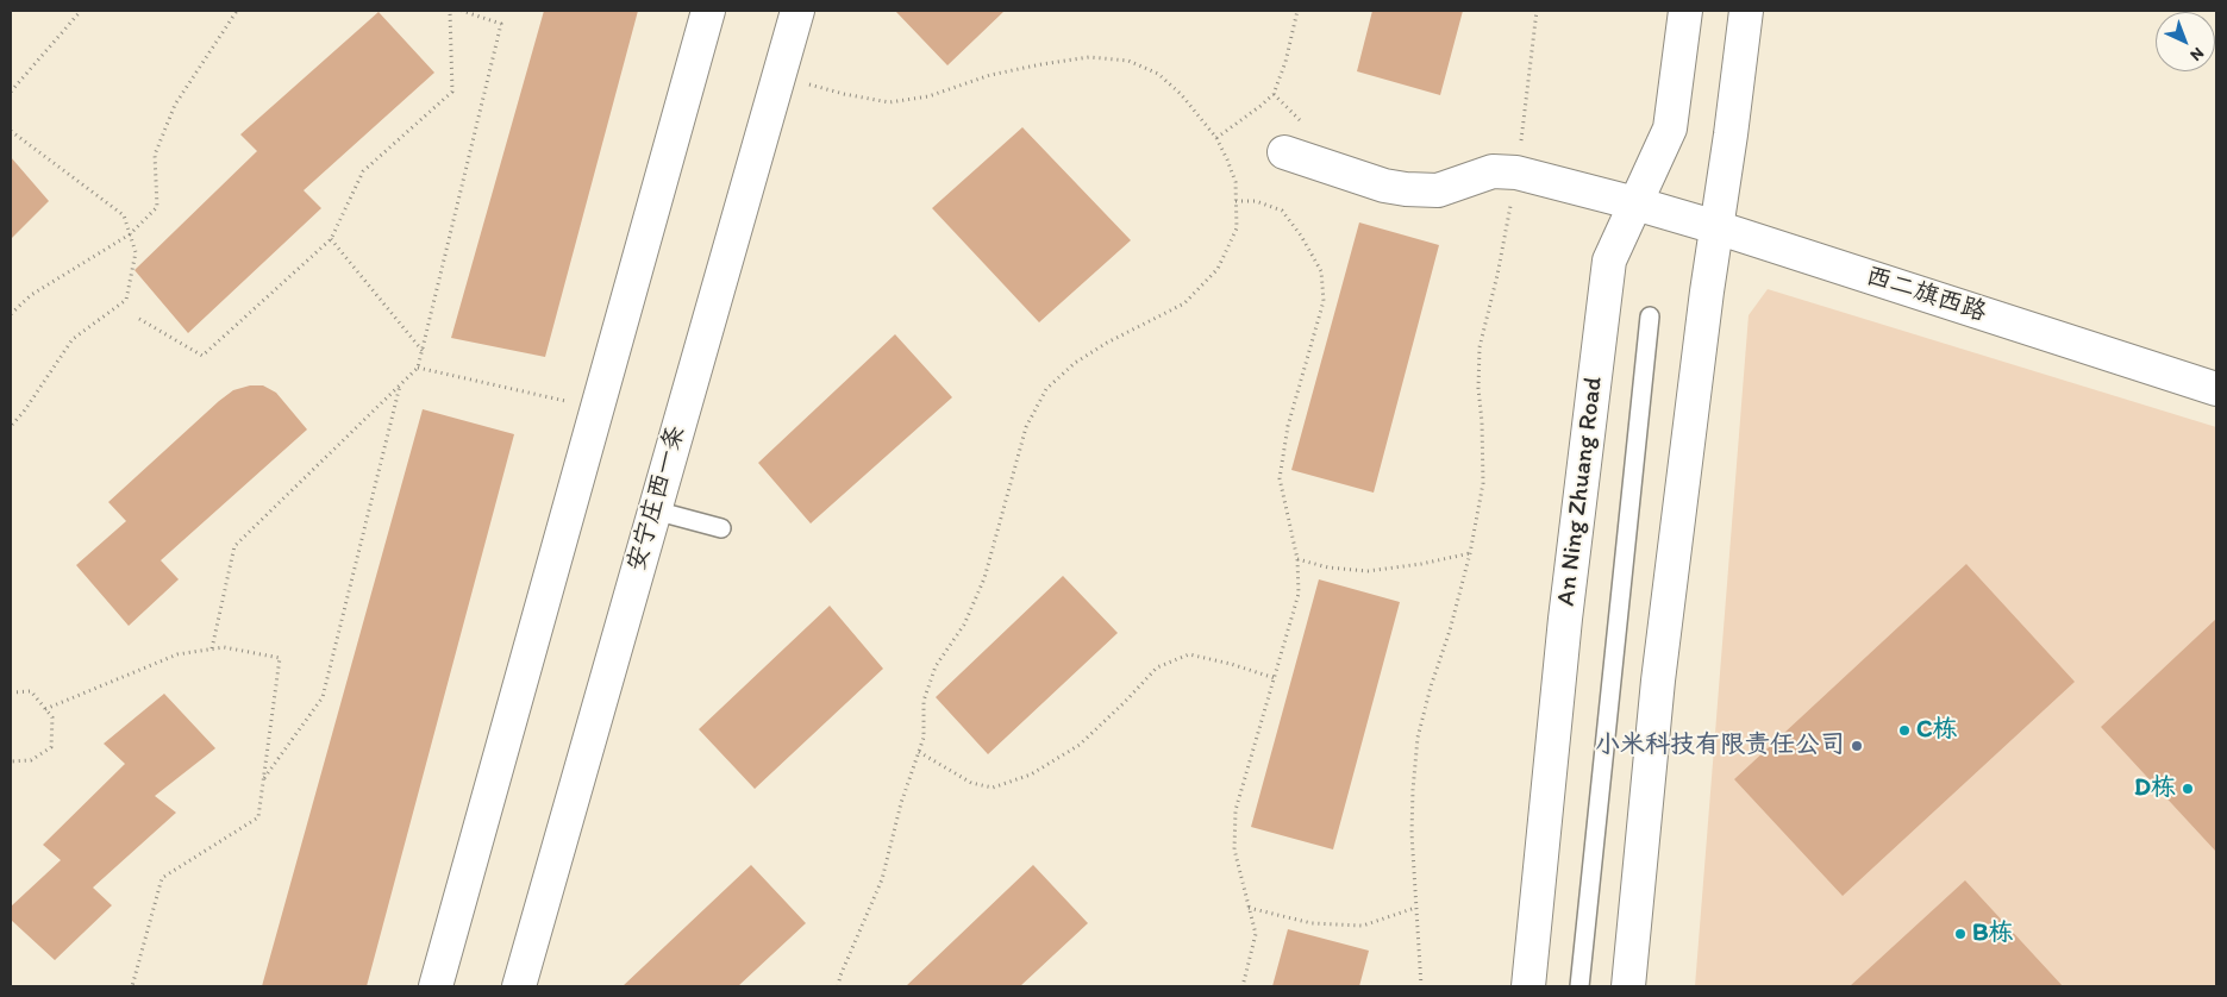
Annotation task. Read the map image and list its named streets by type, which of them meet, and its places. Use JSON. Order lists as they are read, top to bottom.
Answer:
{
  "streets": {
    "street": ["西二旗西路", "An Ning Zhuang Road", "安宁庄西一条"]
  },
  "crossings": [
    ["西二旗西路", "An Ning Zhuang Road"]
  ],
  "places": [
    "C栋",
    "小米科技有限责任公司",
    "D栋",
    "B栋"
  ],
  "north": "bottom right"
}
